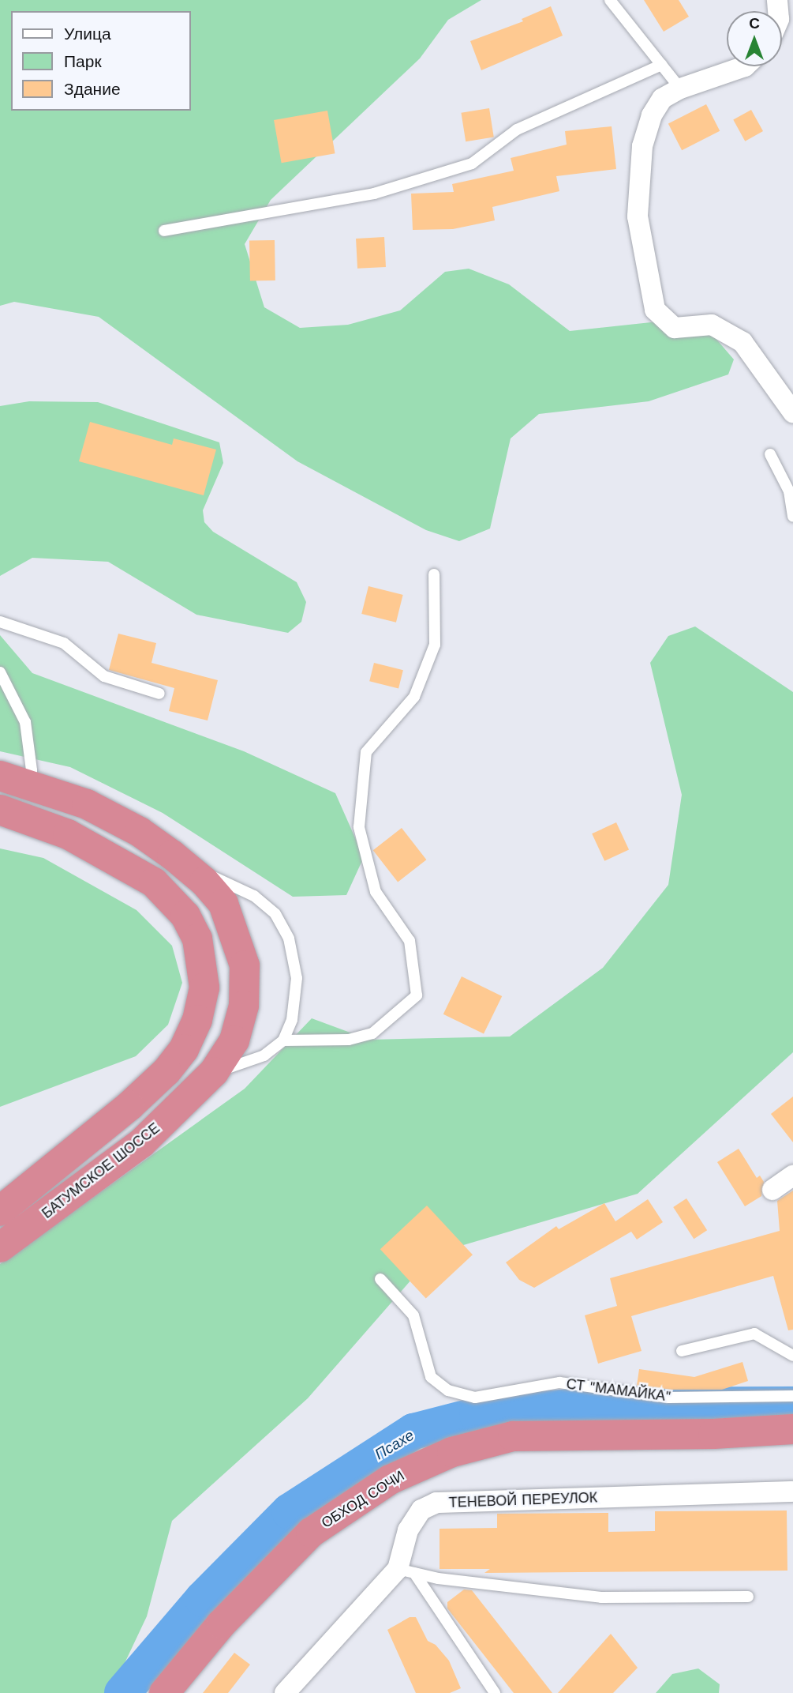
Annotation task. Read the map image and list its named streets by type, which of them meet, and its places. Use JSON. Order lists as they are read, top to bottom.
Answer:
{
  "streets": {
    "highway": ["БАТУМСКОЕ ШОССЕ", "ОБХОД СОЧИ"],
    "street": ["ТЕНЕВОЙ ПЕРЕУЛОК"],
    "lane": ["СТ \"МАМАЙКА\""]
  },
  "water": ["Псахе"],
  "legend": ["Улица", "Парк", "Здание"],
  "north": "top"
}
